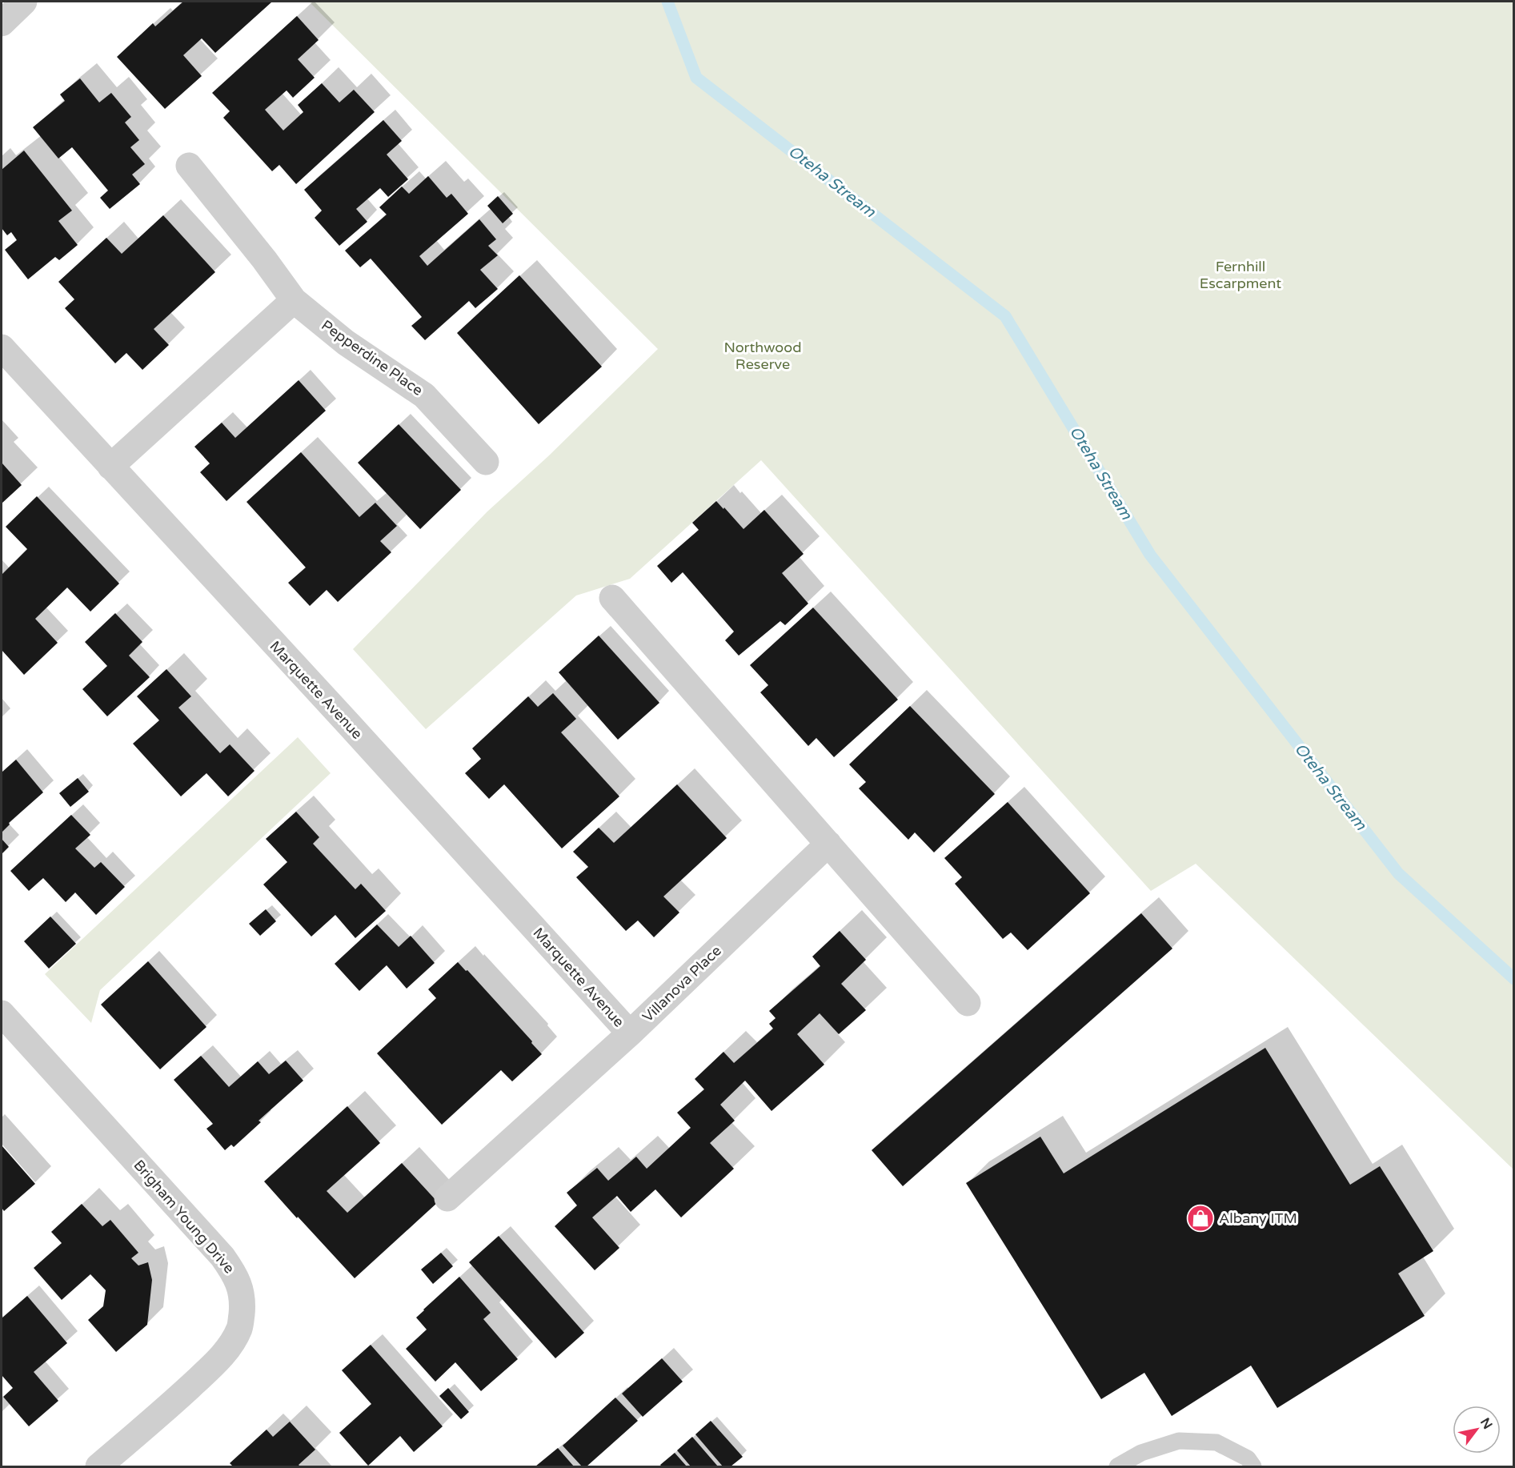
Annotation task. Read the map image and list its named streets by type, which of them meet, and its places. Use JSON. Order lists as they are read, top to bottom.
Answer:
{
  "streets": {
    "street": [
      "Pepperdine Place",
      "Marquette Avenue",
      "Villanova Place",
      "Brigham Young Drive"
    ]
  },
  "crossings": [
    ["Marquette Avenue", "Villanova Place"]
  ],
  "water": ["Oteha Stream"],
  "parks": ["Fernhill Escarpment", "Northwood Reserve"],
  "places": {
    "shop": ["Albany ITM"]
  },
  "north": "top right"
}
